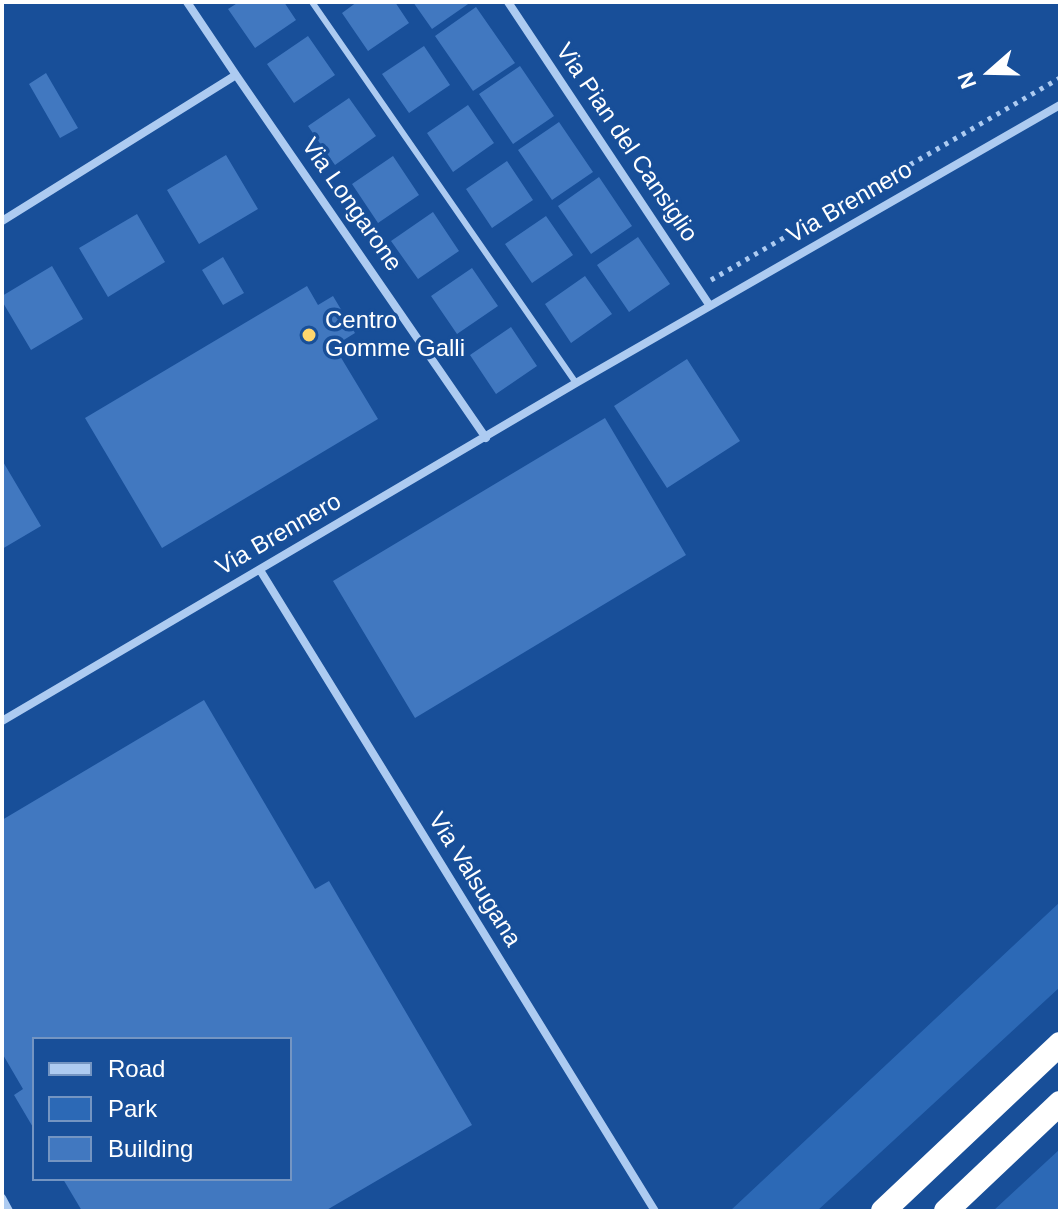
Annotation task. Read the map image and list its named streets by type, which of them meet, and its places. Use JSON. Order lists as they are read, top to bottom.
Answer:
{
  "streets": {
    "street": [
      "Via Pian del Cansiglio",
      "Via Brennero",
      "Via Longarone",
      "Via Valsugana"
    ]
  },
  "crossings": [
    ["Via Pian del Cansiglio", "Via Brennero"],
    ["Via Brennero", "Via Longarone"],
    ["Via Brennero", "Via Valsugana"]
  ],
  "places": ["Centro Gomme Galli"],
  "legend": ["Road", "Park", "Building"],
  "north": "left"
}
